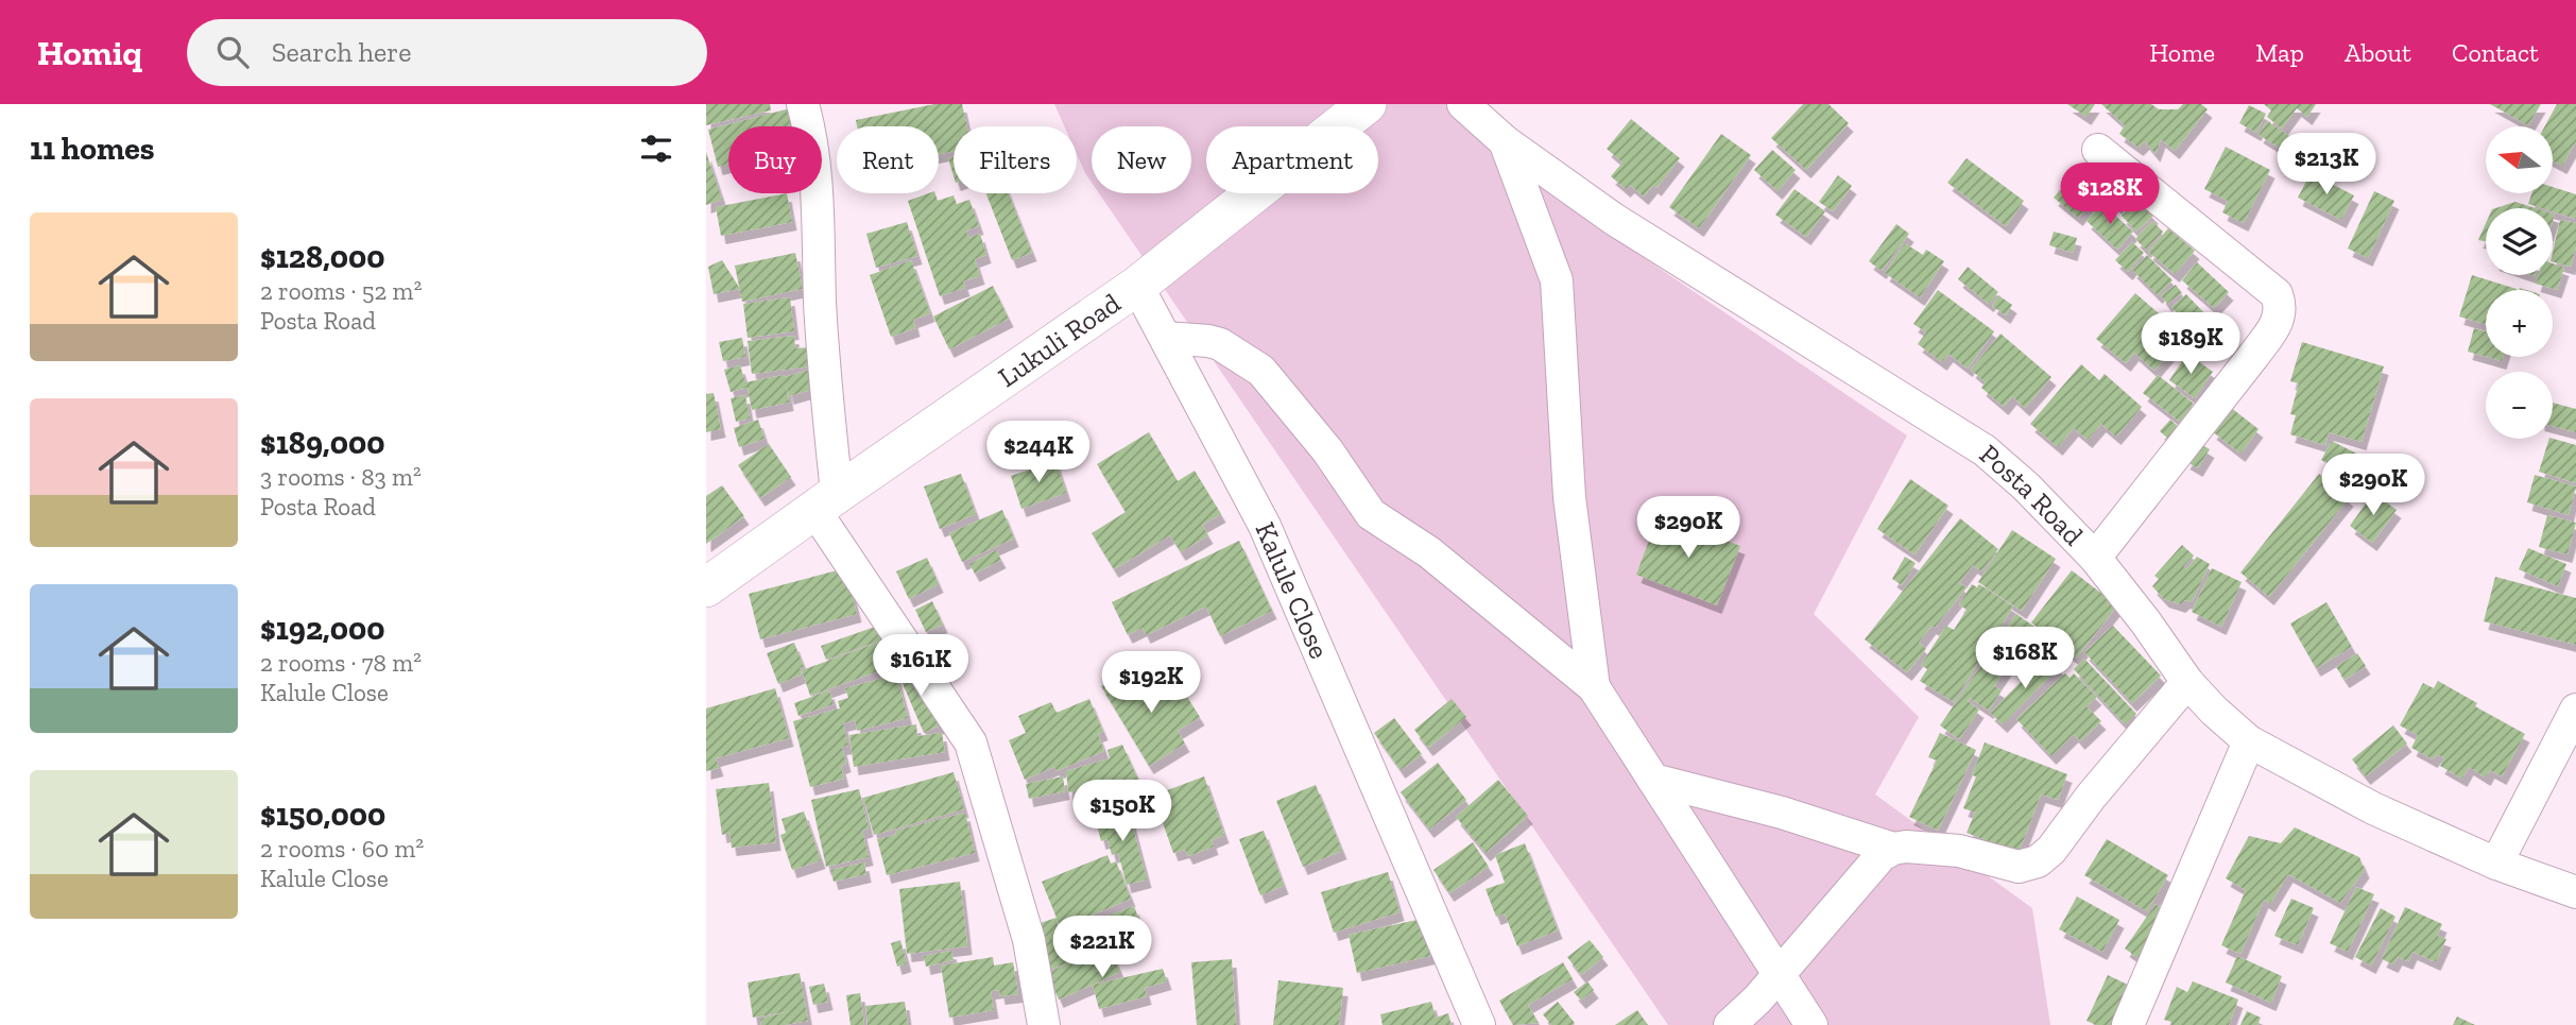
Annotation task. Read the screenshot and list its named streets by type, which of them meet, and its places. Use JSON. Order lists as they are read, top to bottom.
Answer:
{
  "streets": {
    "street": ["Lukuli Road", "Posta Road", "Kalule Close"]
  },
  "crossings": [
    ["Lukuli Road", "Kalule Close"]
  ],
  "north": "left",
  "page": {
    "header": "Homiq",
    "search": "Search here",
    "nav": [
      "Home",
      "Map",
      "About",
      "Contact"
    ],
    "heading": "11 homes",
    "map_buttons": ["+", "−"],
    "chip": [
      "Buy",
      "Rent",
      "Filters",
      "New",
      "Apartment"
    ],
    "price": [
      "$213K",
      "$128K",
      "$189K",
      "$244K",
      "$290K",
      "$290K",
      "$168K",
      "$161K",
      "$192K",
      "$150K",
      "$221K"
    ],
    "list": [
      {
        "name": "$128,000",
        "note": "2 rooms · 52 m² · Posta Road"
      },
      {
        "name": "$189,000",
        "note": "3 rooms · 83 m² · Posta Road"
      },
      {
        "name": "$192,000",
        "note": "2 rooms · 78 m² · Kalule Close"
      },
      {
        "name": "$150,000",
        "note": "2 rooms · 60 m² · Kalule Close"
      }
    ]
  }
}
